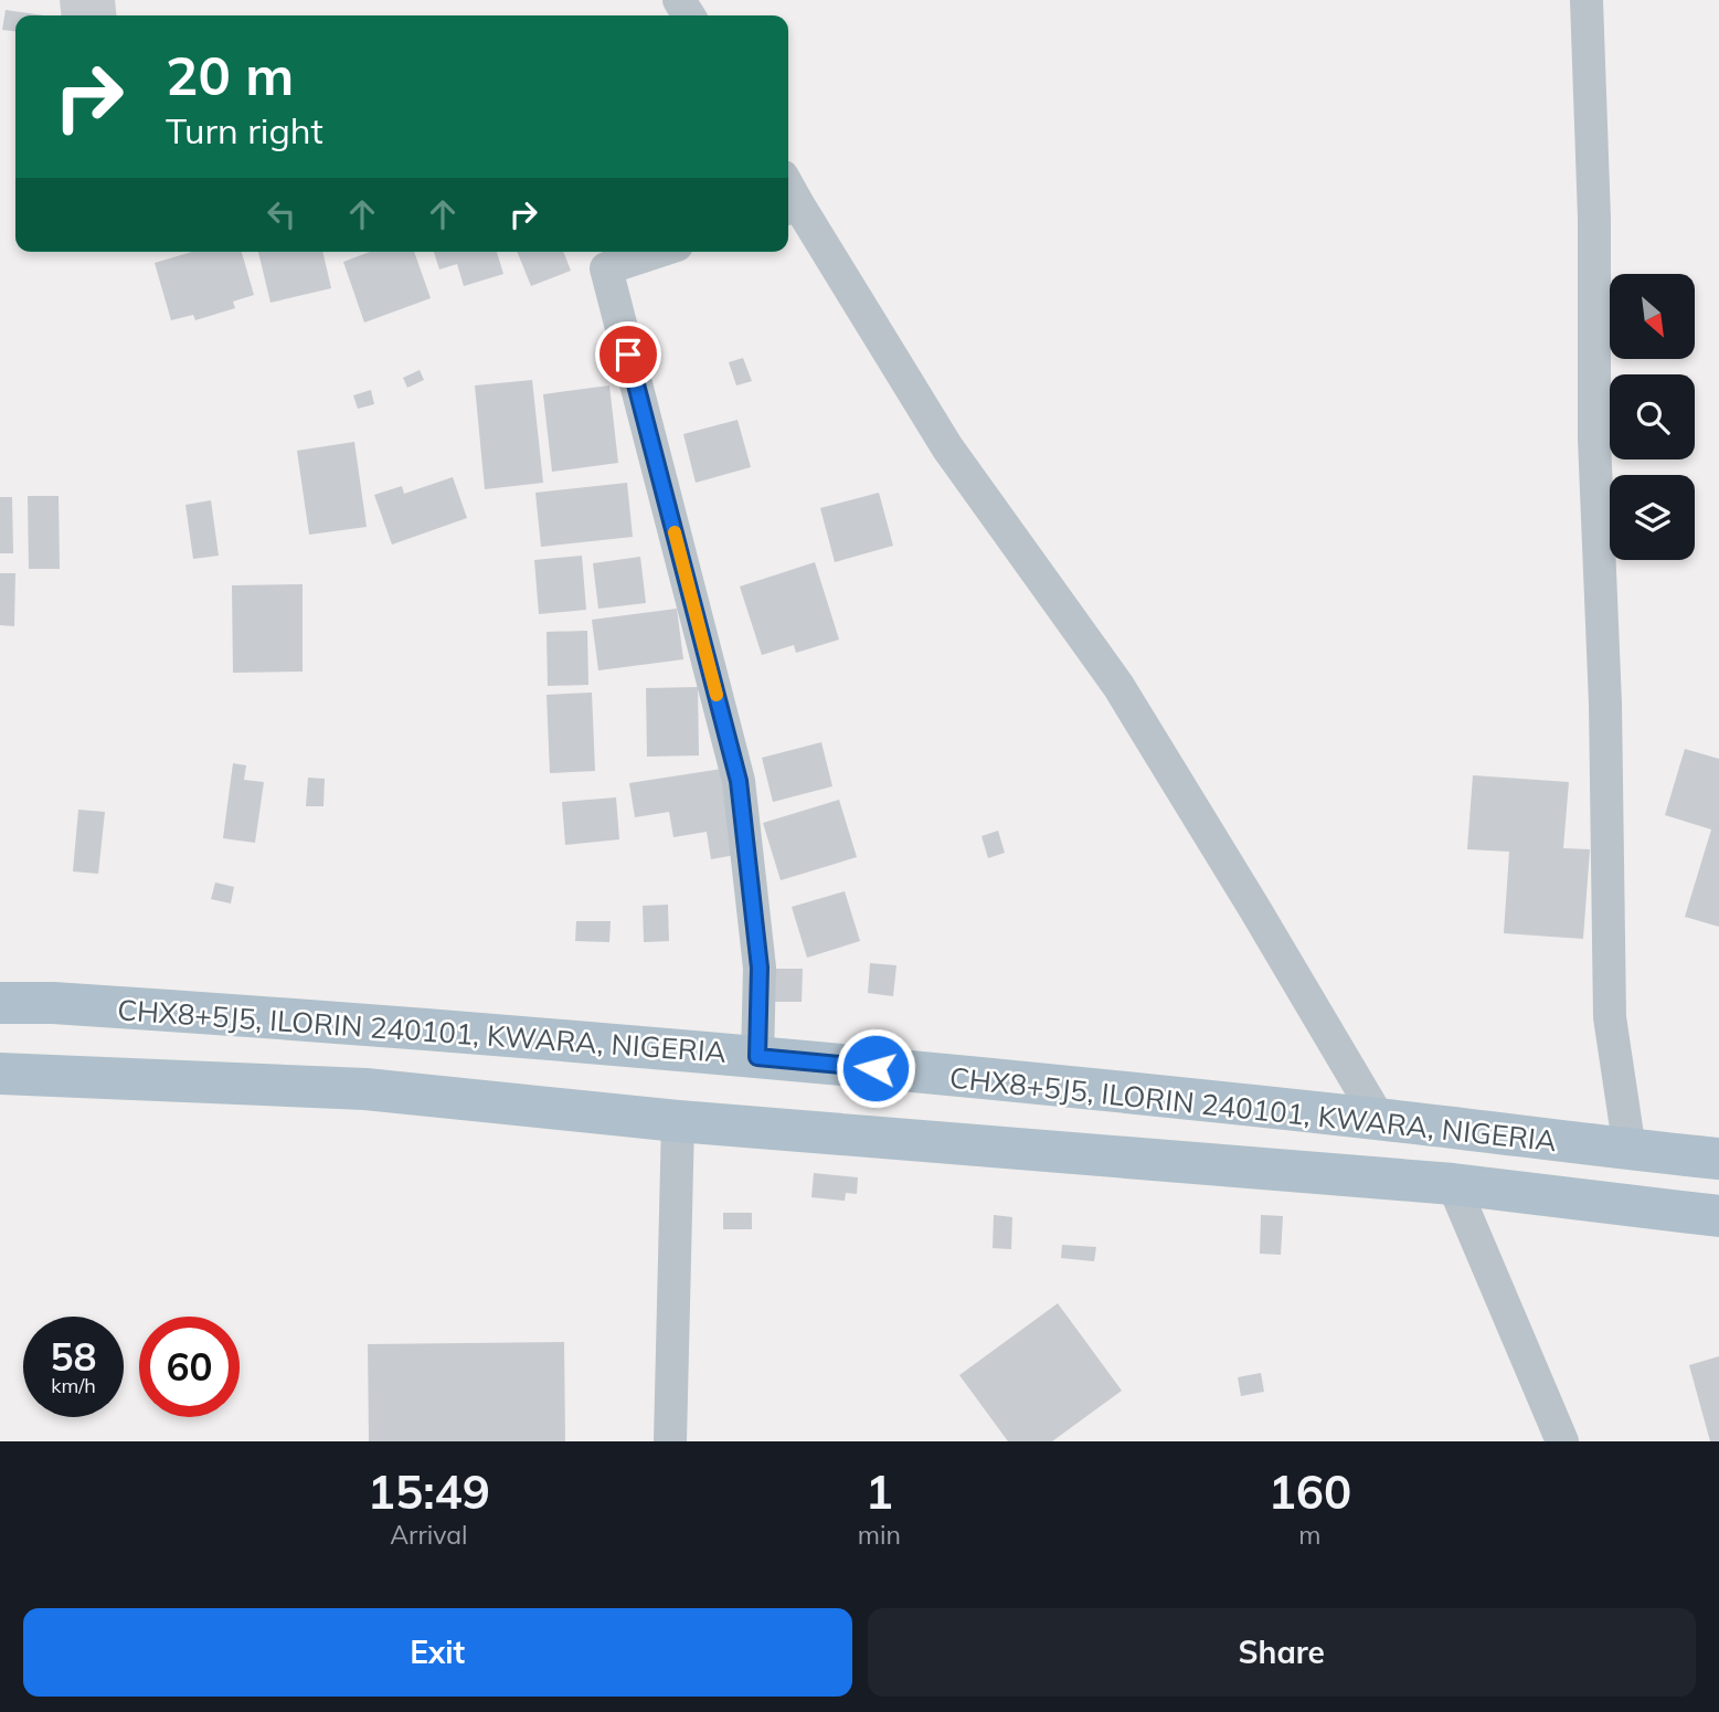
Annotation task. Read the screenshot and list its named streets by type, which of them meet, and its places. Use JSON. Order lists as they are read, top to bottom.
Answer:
{
  "streets": {
    "main road": ["CHX8+5J5, ILORIN 240101, KWARA, NIGERIA"]
  },
  "north": "bottom right",
  "page": {
    "turn": ["20 m", "Turn right"],
    "speed": "58 km/h",
    "limit": "60",
    "eta": [
      "15:49",
      "Arrival",
      "1",
      "min",
      "160",
      "m"
    ],
    "buttons": ["Exit", "Share"]
  }
}
